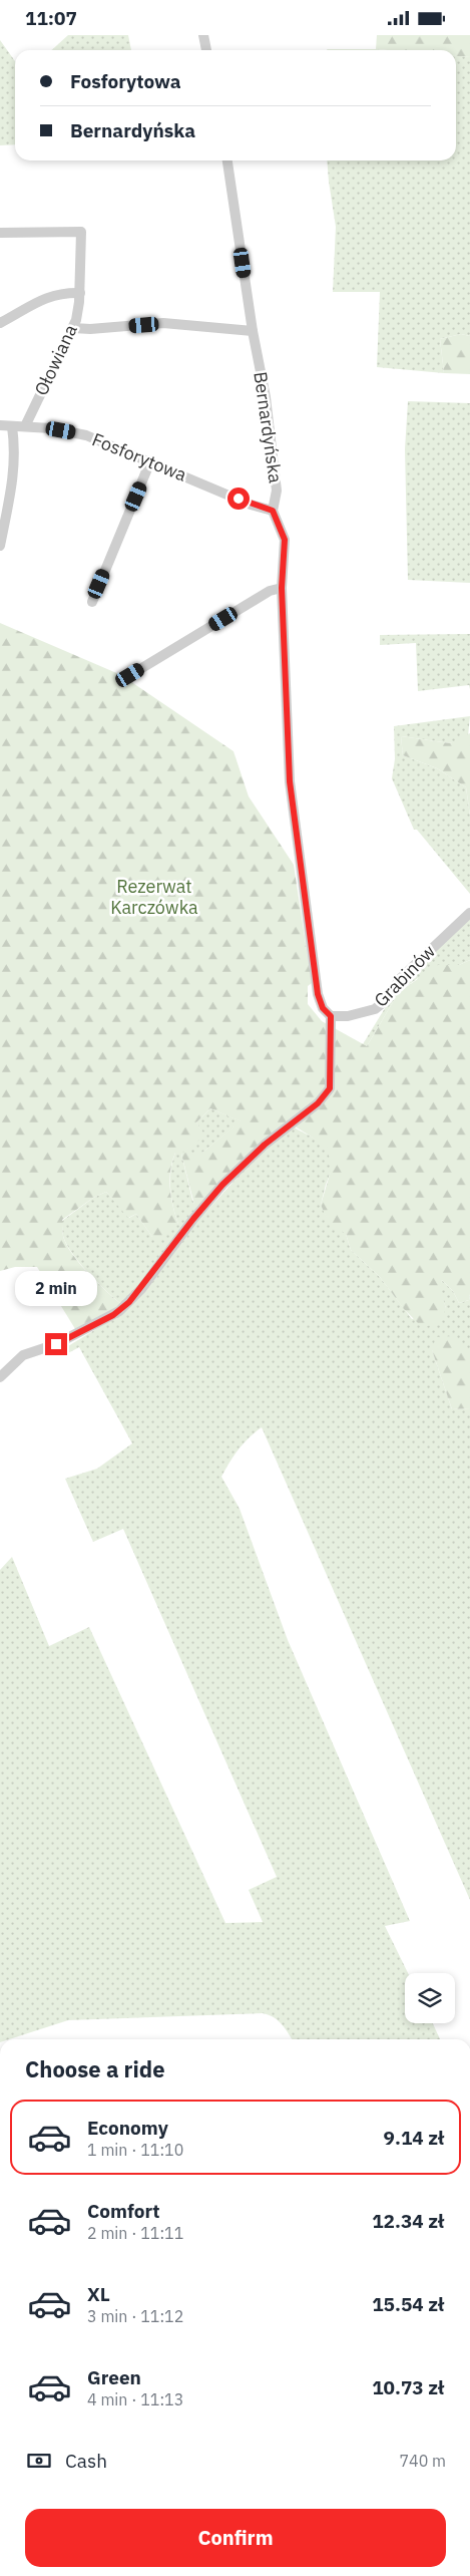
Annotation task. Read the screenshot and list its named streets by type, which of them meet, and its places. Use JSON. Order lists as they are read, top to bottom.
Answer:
{
  "streets": {
    "street": [
      "Ołowiana",
      "Bernardyńska",
      "Fosforytowa",
      "Grabinów"
    ]
  },
  "crossings": [
    ["Ołowiana", "Fosforytowa"],
    ["Bernardyńska", "Fosforytowa"]
  ],
  "parks": ["Rezerwat Karczówka"],
  "page": {
    "status": "11:07",
    "banner": ["Fosforytowa", "Bernardyńska"],
    "bubble": "2 min",
    "heading": "Choose a ride",
    "list": [
      {
        "name": "Economy",
        "note": "1 min · 11:10",
        "value": "9.14 zł"
      },
      {
        "name": "Comfort",
        "note": "2 min · 11:11",
        "value": "12.34 zł"
      },
      {
        "name": "XL",
        "note": "3 min · 11:12",
        "value": "15.54 zł"
      },
      {
        "name": "Green",
        "note": "4 min · 11:13",
        "value": "10.73 zł"
      }
    ],
    "pay": ["Cash", "740 m"],
    "buttons": "Confirm"
  }
}
